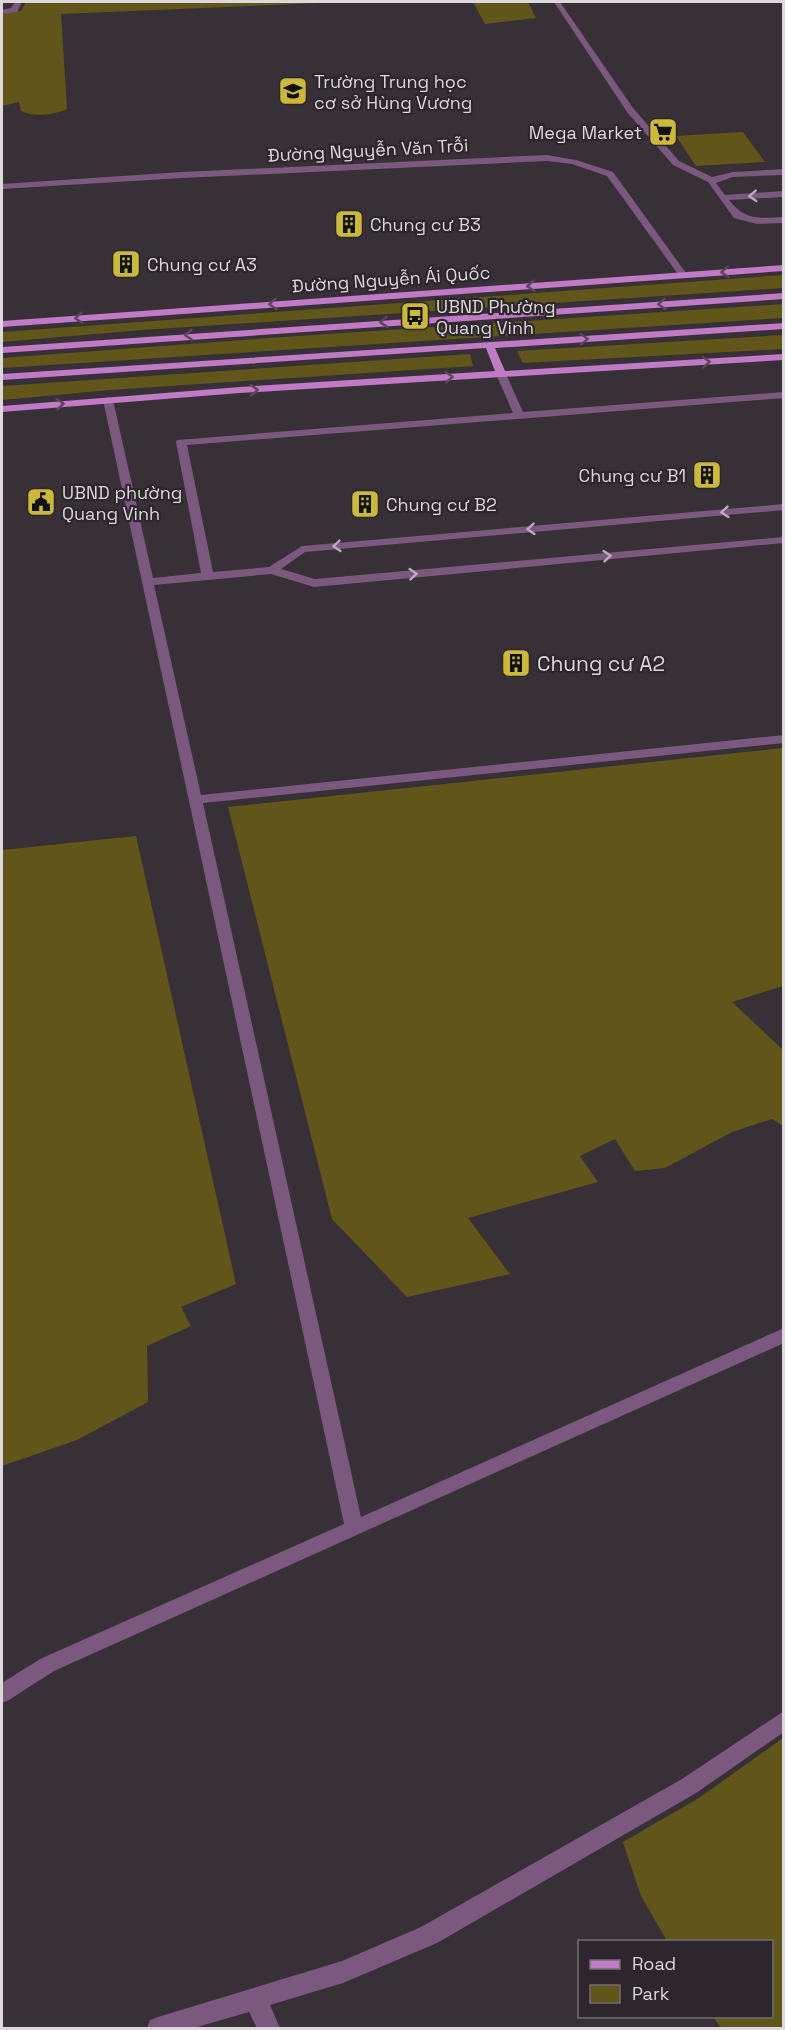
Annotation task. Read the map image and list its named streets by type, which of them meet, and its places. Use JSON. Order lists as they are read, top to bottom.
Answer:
{
  "streets": {
    "main road": ["Đường Nguyễn Ái Quốc"],
    "street": ["Đường Nguyễn Văn Trỗi"]
  },
  "crossings": [
    ["Đường Nguyễn Văn Trỗi", "Đường Nguyễn Ái Quốc"]
  ],
  "places": {
    "school or university": ["Trường Trung học cơ sở Hùng Vương"],
    "supermarket": ["Mega Market"],
    "building": [
      "Chung cư B3",
      "Chung cư A3",
      "Chung cư B1",
      "Chung cư B2",
      "Chung cư A2"
    ],
    "bus stop": ["UBND Phường Quang Vinh"],
    "public building": ["UBND phường Quang Vinh"]
  },
  "legend": ["Road", "Park"]
}
